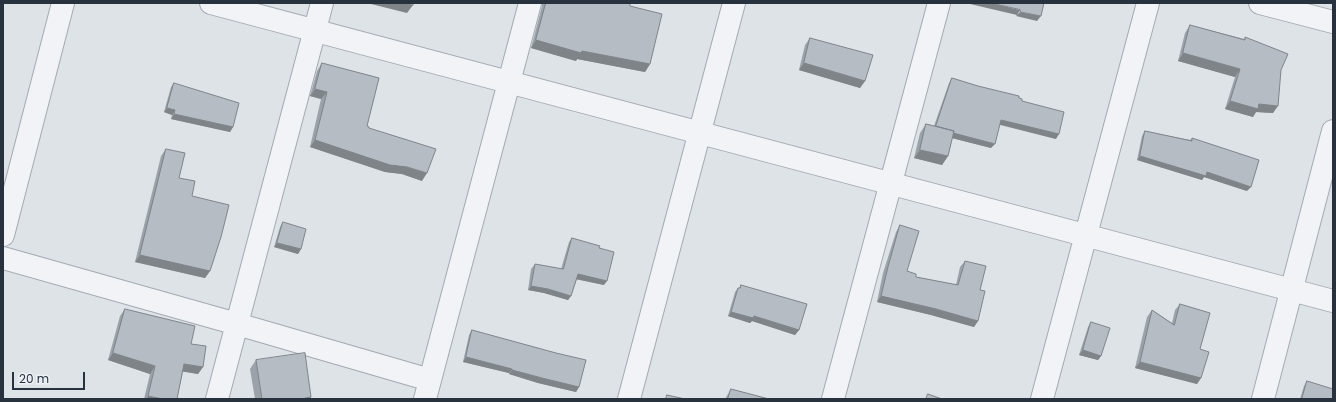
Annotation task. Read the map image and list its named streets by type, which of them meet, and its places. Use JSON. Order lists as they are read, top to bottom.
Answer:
{
  "scale_bar": "20 m"
}
